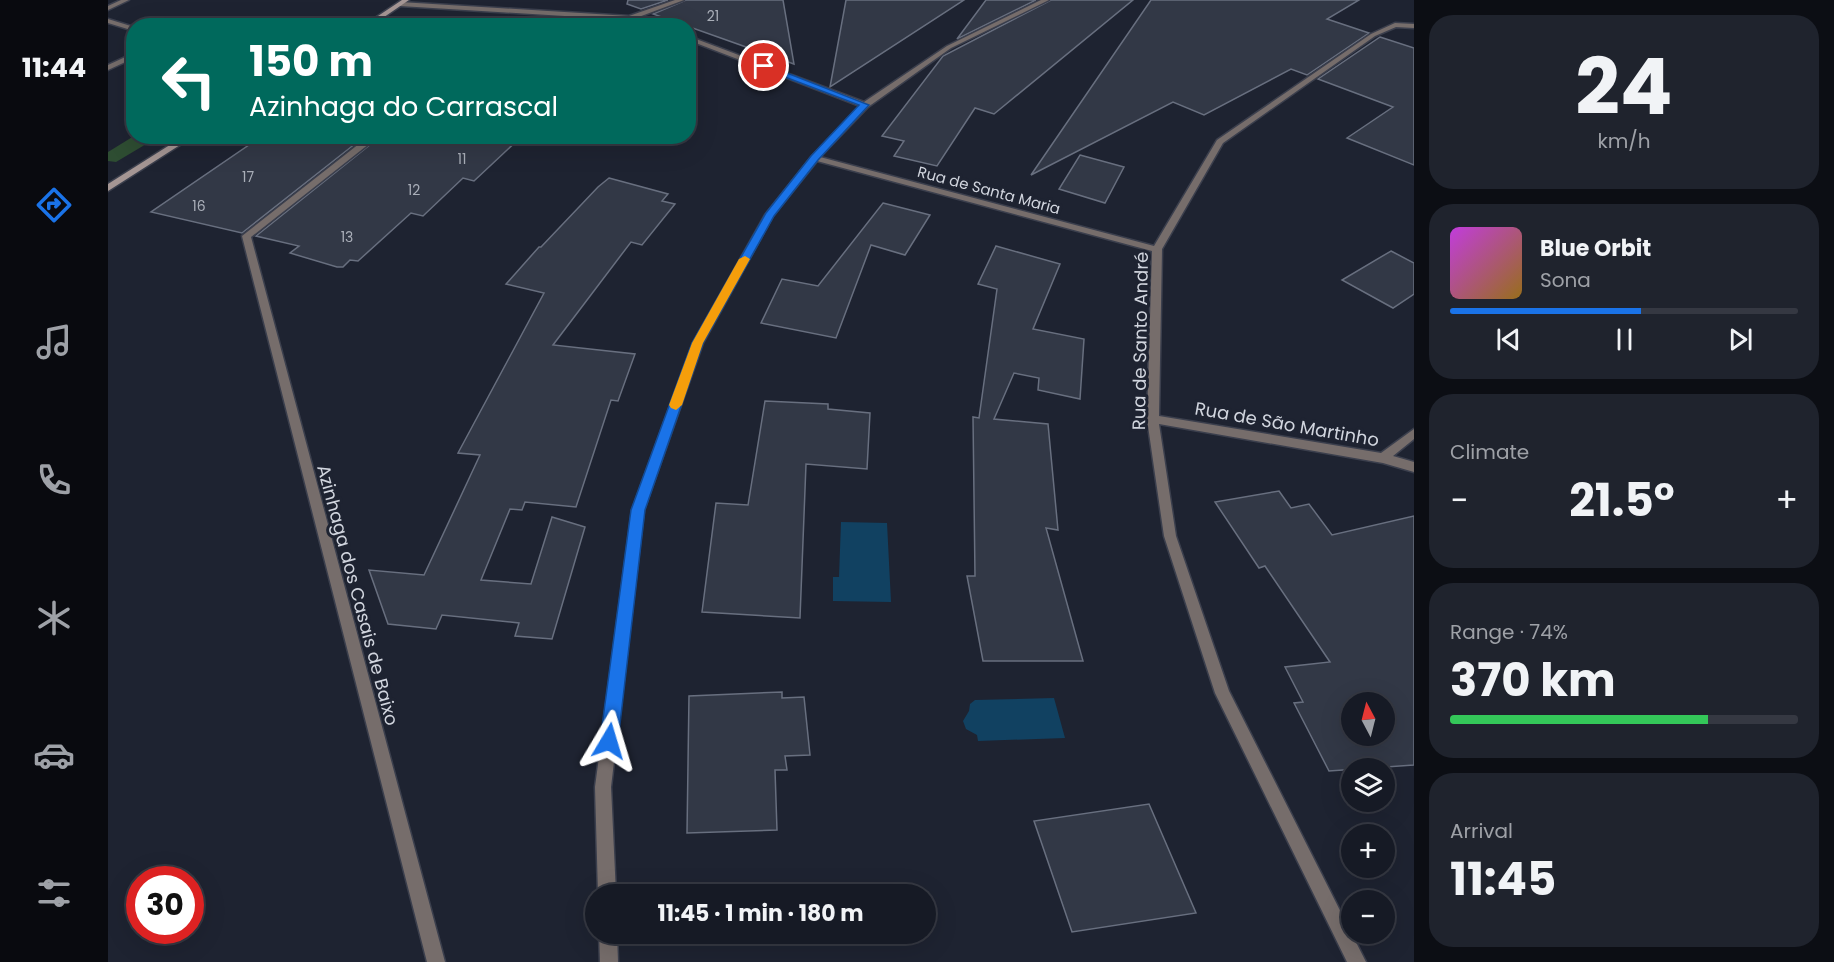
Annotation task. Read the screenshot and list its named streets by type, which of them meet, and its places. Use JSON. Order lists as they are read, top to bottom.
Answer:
{
  "streets": {
    "street": [
      "Rua de Santa Maria",
      "Rua de Santo André",
      "Rua de São Martinho",
      "Azinhaga dos Casais de Baixo"
    ]
  },
  "crossings": [
    ["Rua de Santa Maria", "Rua de Santo André"],
    ["Rua de Santo André", "Rua de São Martinho"]
  ],
  "house_numbers": [
    "21",
    "11",
    "17",
    "12",
    "16",
    "13"
  ],
  "north": "top",
  "page": {
    "tabs": "11:44",
    "tile": [
      ["24", "km/h"],
      "Climate",
      ["Range · 74%", "370 km"],
      ["Arrival", "11:45"]
    ],
    "turn": ["150 m", "Azinhaga do Carrascal"],
    "song": ["Blue Orbit", "Sona"],
    "heat": ["−", "21.5°", "+"],
    "map_buttons": ["+", "−"],
    "limit": "30",
    "trip": "11:45 · 1 min · 180 m"
  }
}
